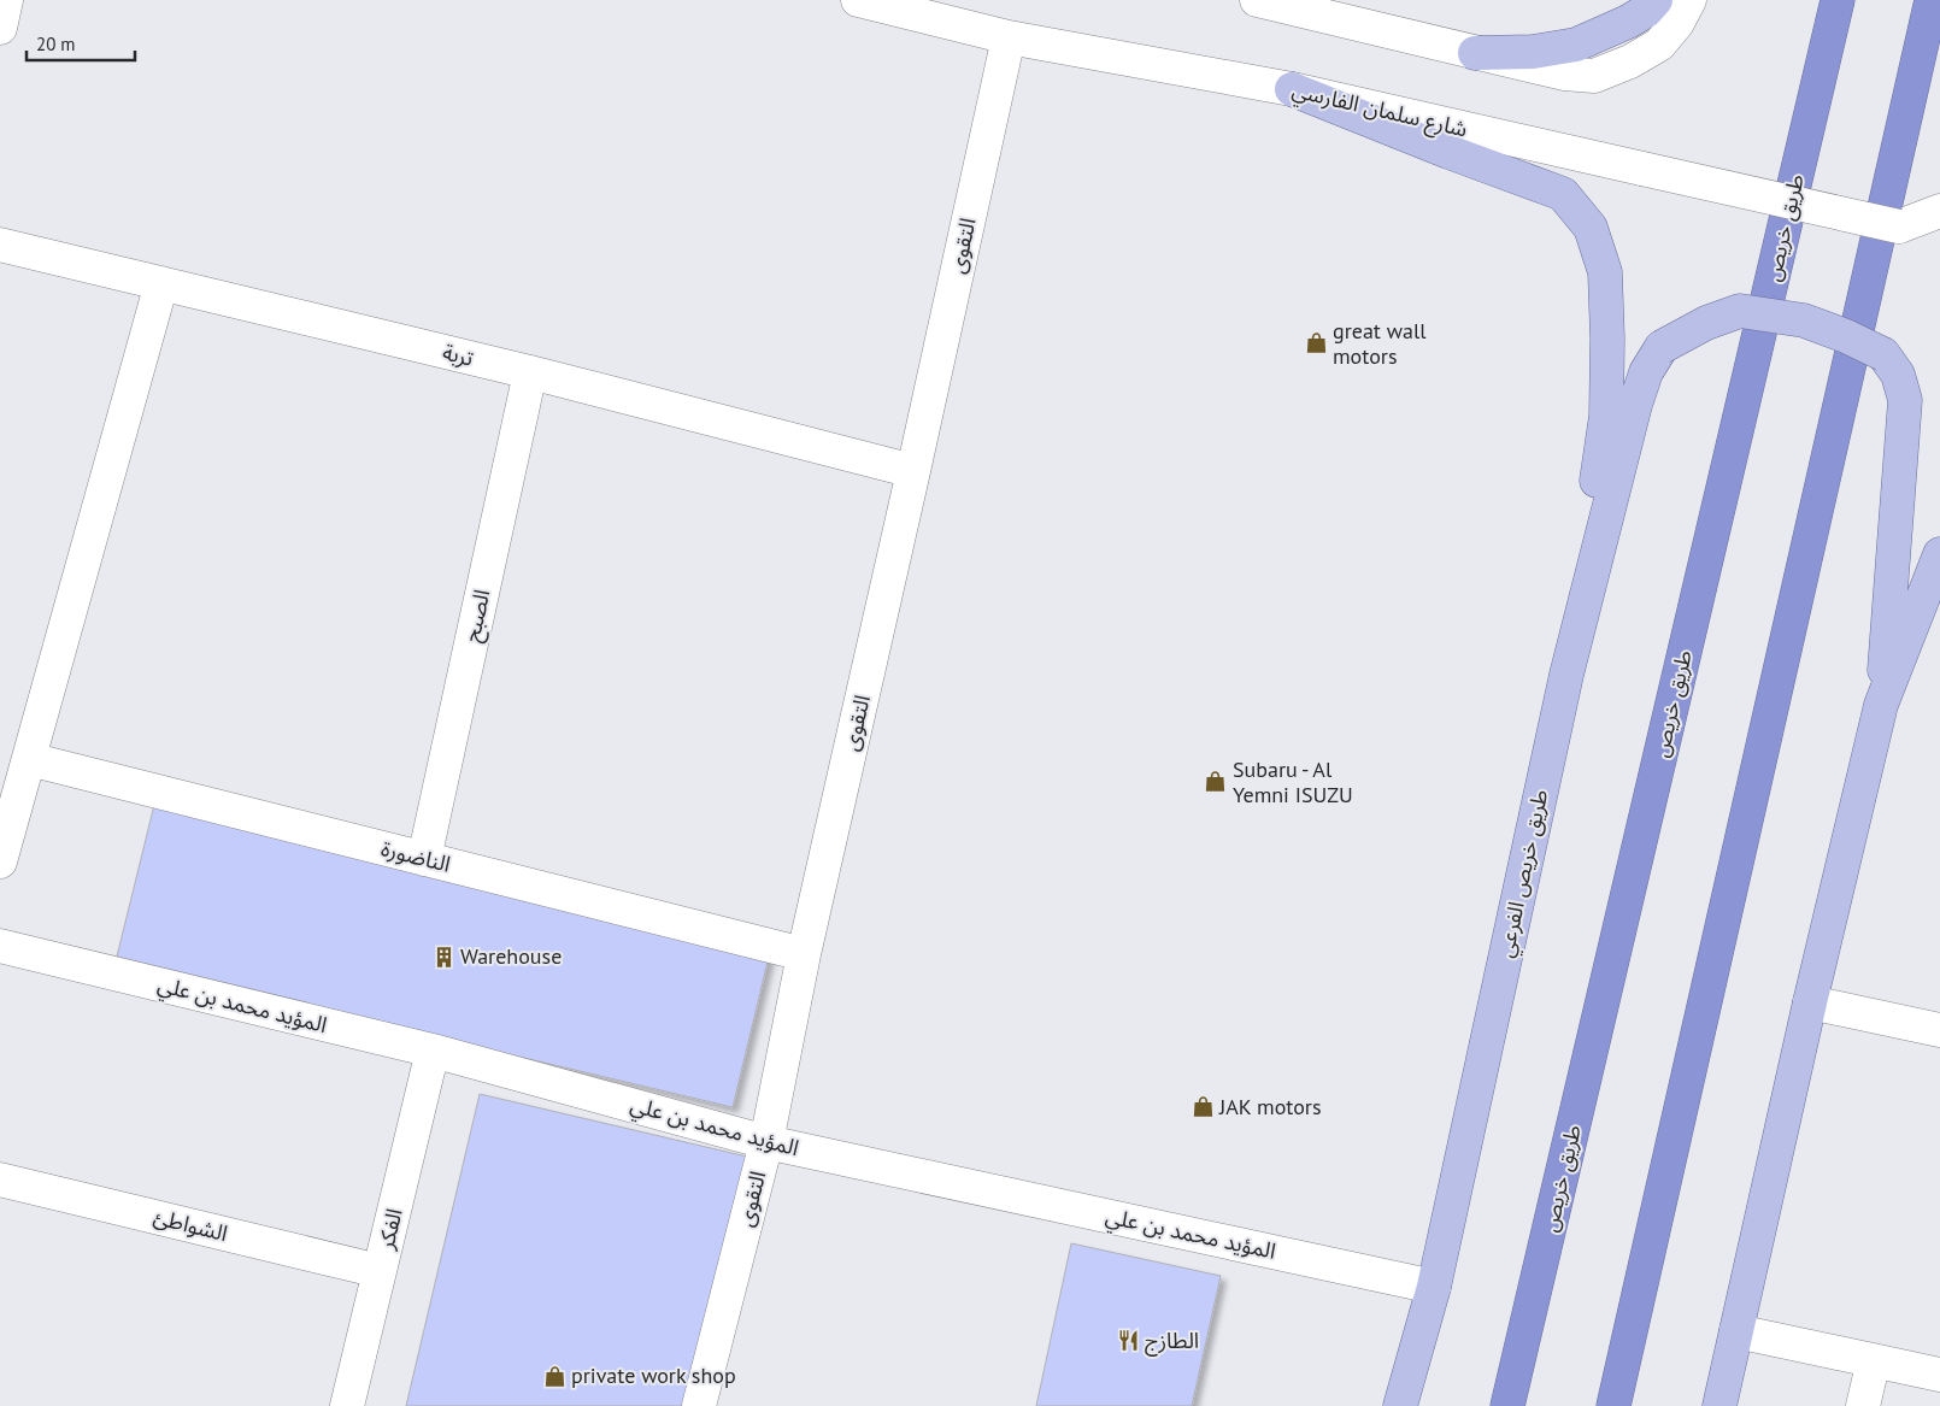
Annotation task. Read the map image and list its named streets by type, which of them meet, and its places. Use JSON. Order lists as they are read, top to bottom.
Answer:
{
  "streets": {
    "highway": ["طريق خريص"],
    "main road": ["طريق خريص الفرعي"],
    "street": [
      "شارع سلمان الفارسي",
      "التقوى",
      "تربة",
      "الصبح",
      "الناضورة",
      "المؤيد محمد بن علي",
      "الشواطئ",
      "الفكر"
    ]
  },
  "crossings": [
    ["شارع سلمان الفارسي", "التقوى"],
    ["التقوى", "تربة"],
    ["التقوى", "الناضورة"],
    ["التقوى", "المؤيد محمد بن علي"],
    ["تربة", "الصبح"],
    ["الصبح", "الناضورة"],
    ["طريق خريص الفرعي", "المؤيد محمد بن علي"],
    ["المؤيد محمد بن علي", "الفكر"],
    ["الشواطئ", "الفكر"]
  ],
  "places": {
    "shop": [
      "great wall motors",
      "Subaru - Al Yemni ISUZU",
      "JAK motors",
      "private work shop"
    ],
    "building": ["Warehouse"],
    "restaurant": ["الطازج"]
  },
  "scale_bar": "20 m"
}
